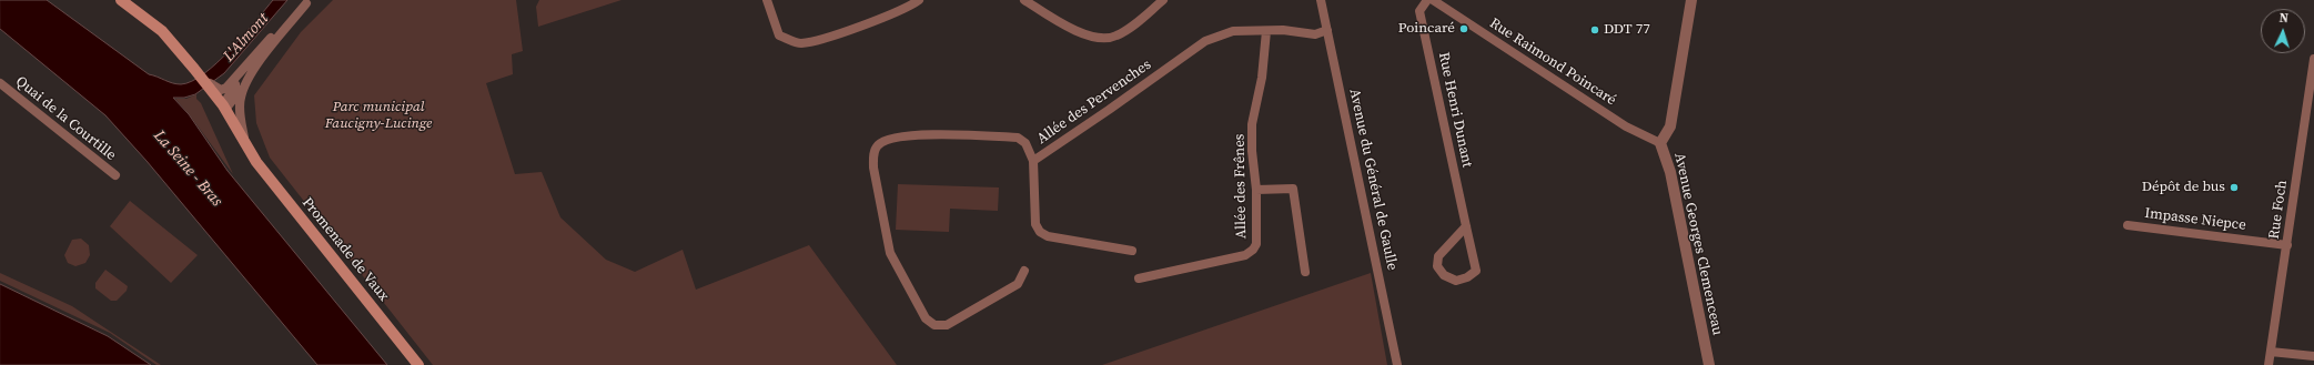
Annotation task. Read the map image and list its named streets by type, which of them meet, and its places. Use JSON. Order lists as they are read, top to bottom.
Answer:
{
  "streets": {
    "main road": ["Promenade de Vaux"],
    "street": [
      "Rue Raimond Poincaré",
      "Allée des Pervenches",
      "Rue Henri Dunant",
      "Quai de la Courtille",
      "Avenue du Général de Gaulle",
      "Allée des Frênes",
      "Rue Foch",
      "Impasse Niepce",
      "Avenue Georges Clemenceau"
    ]
  },
  "crossings": [
    ["Rue Raimond Poincaré", "Avenue Georges Clemenceau"],
    ["Allée des Pervenches", "Avenue du Général de Gaulle"],
    ["Allée des Pervenches", "Allée des Frênes"],
    ["Rue Foch", "Impasse Niepce"]
  ],
  "water": ["L'Almont", "La Seine - Bras"],
  "parks": ["Parc municipal Faucigny-Lucinge"],
  "places": ["Poincaré", "DDT 77", "Dépôt de bus"],
  "north": "top"
}
